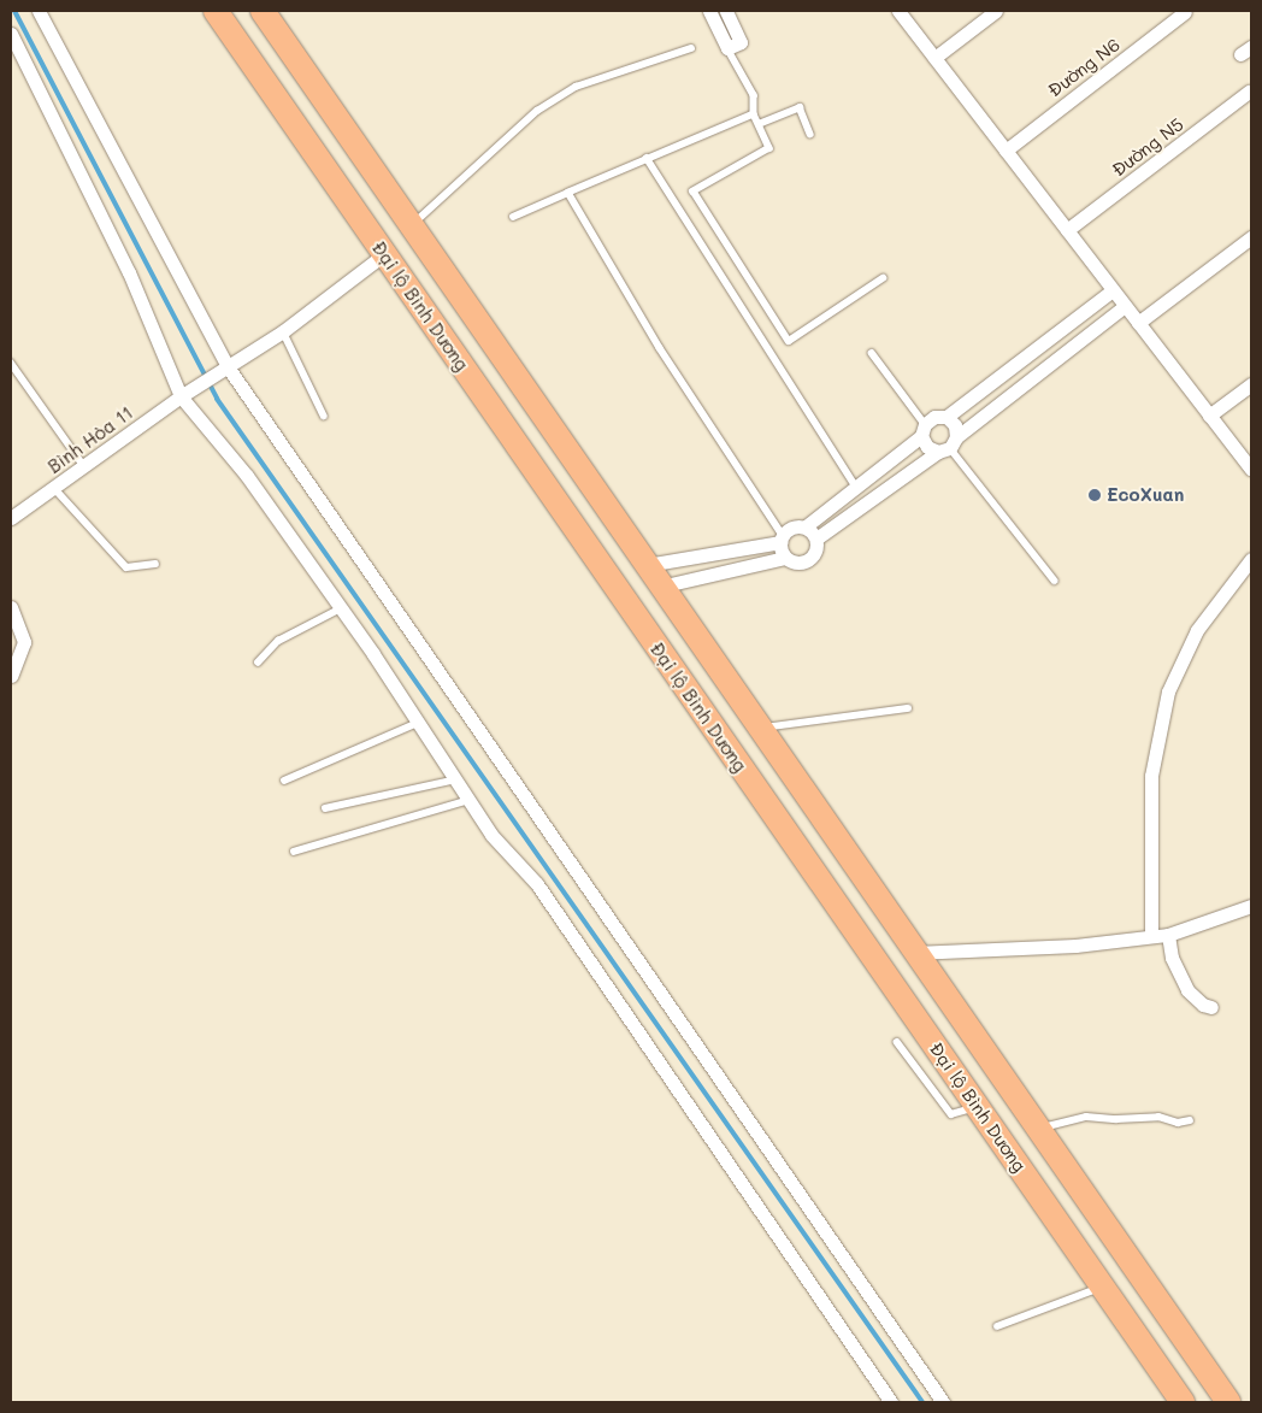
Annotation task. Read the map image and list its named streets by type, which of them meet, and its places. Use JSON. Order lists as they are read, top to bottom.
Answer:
{
  "streets": {
    "highway": ["Đại lộ Bình Dương"],
    "street": ["Đường N6", "Đường N5", "Bình Hòa 11"]
  },
  "crossings": [
    ["Đại lộ Bình Dương", "Bình Hòa 11"]
  ],
  "places": ["EcoXuan"]
}
